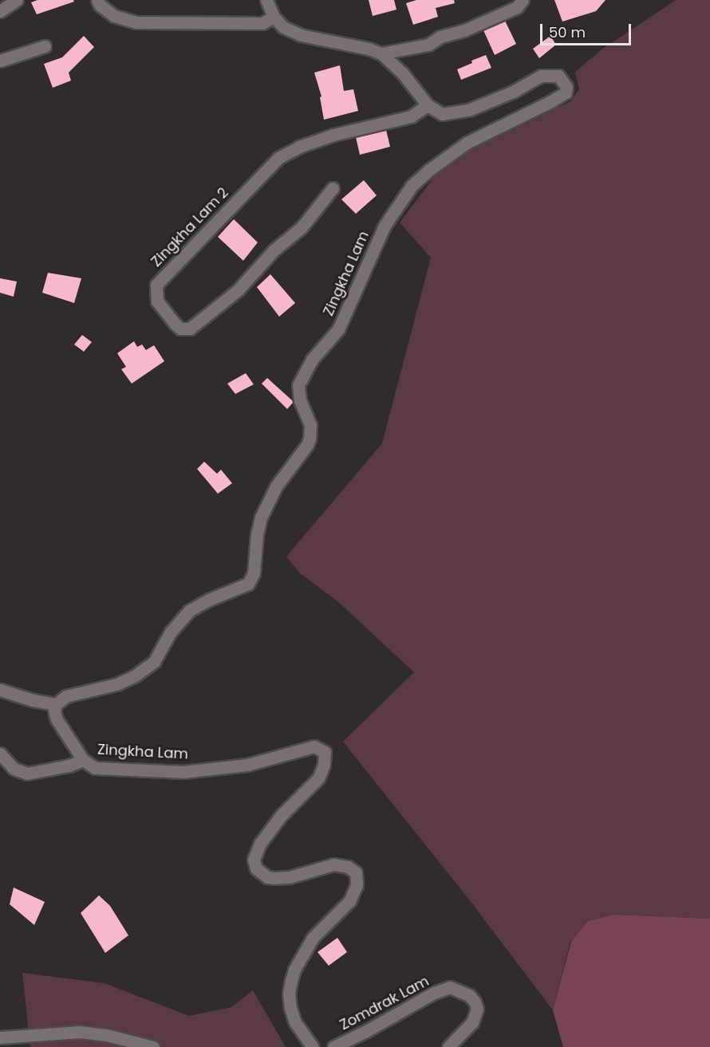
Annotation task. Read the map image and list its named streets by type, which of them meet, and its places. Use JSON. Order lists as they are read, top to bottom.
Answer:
{
  "streets": {
    "street": ["Zingkha Lam 2", "Zingkha Lam", "Zomdrak Lam"]
  },
  "crossings": [
    ["Zingkha Lam 2", "Zingkha Lam"]
  ],
  "scale_bar": "50 m"
}
